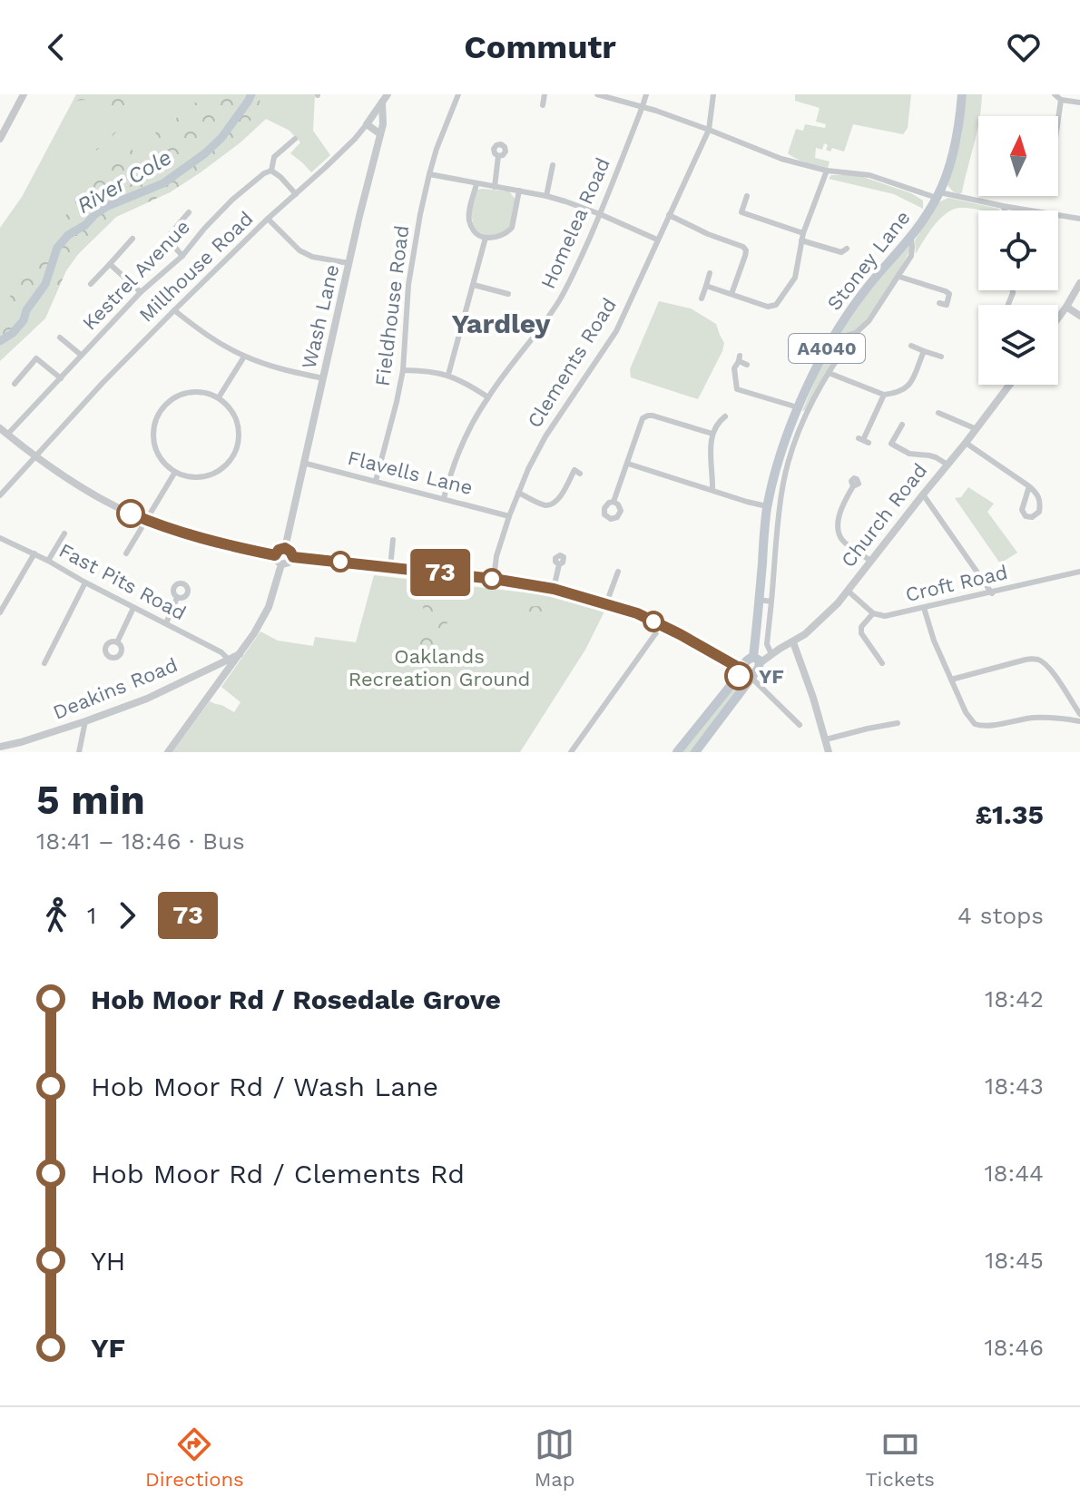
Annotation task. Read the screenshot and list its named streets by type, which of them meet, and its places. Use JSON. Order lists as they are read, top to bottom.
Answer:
{
  "streets": {
    "main road": ["Stoney Lane", "A4040", "Church Road"],
    "street": [
      "Homelea Road",
      "Millhouse Road",
      "Kestrel Avenue",
      "Fieldhouse Road",
      "Wash Lane",
      "Clements Road",
      "Flavells Lane",
      "Fast Pits Road",
      "Croft Road",
      "Deakins Road"
    ]
  },
  "crossings": [
    ["Homelea Road", "Flavells Lane"],
    ["Stoney Lane", "Church Road"],
    ["Millhouse Road", "Wash Lane"],
    ["Fieldhouse Road", "Flavells Lane"],
    ["Wash Lane", "Flavells Lane"],
    ["Clements Road", "Flavells Lane"],
    ["Fast Pits Road", "Deakins Road"]
  ],
  "districts": ["Yardley"],
  "water": ["River Cole"],
  "parks": ["Oaklands Recreation Ground"],
  "places": ["YF"],
  "lines": ["bus line 73"],
  "north": "top",
  "page": {
    "header": "Commutr",
    "on_map": "73",
    "heading": ["5 min", "18:41 – 18:46 · Bus", "£1.35"],
    "legs": ["1", "73", "4 stops"],
    "list": [
      {
        "name": "Hob Moor Rd / Rosedale Grove",
        "value": "18:42"
      },
      {
        "name": "Hob Moor Rd / Wash Lane",
        "value": "18:43"
      },
      {
        "name": "Hob Moor Rd / Clements Rd",
        "value": "18:44"
      },
      {
        "name": "YH",
        "value": "18:45"
      },
      {
        "name": "YF",
        "value": "18:46"
      }
    ],
    "tabs": ["Directions", "Map", "Tickets"]
  }
}
